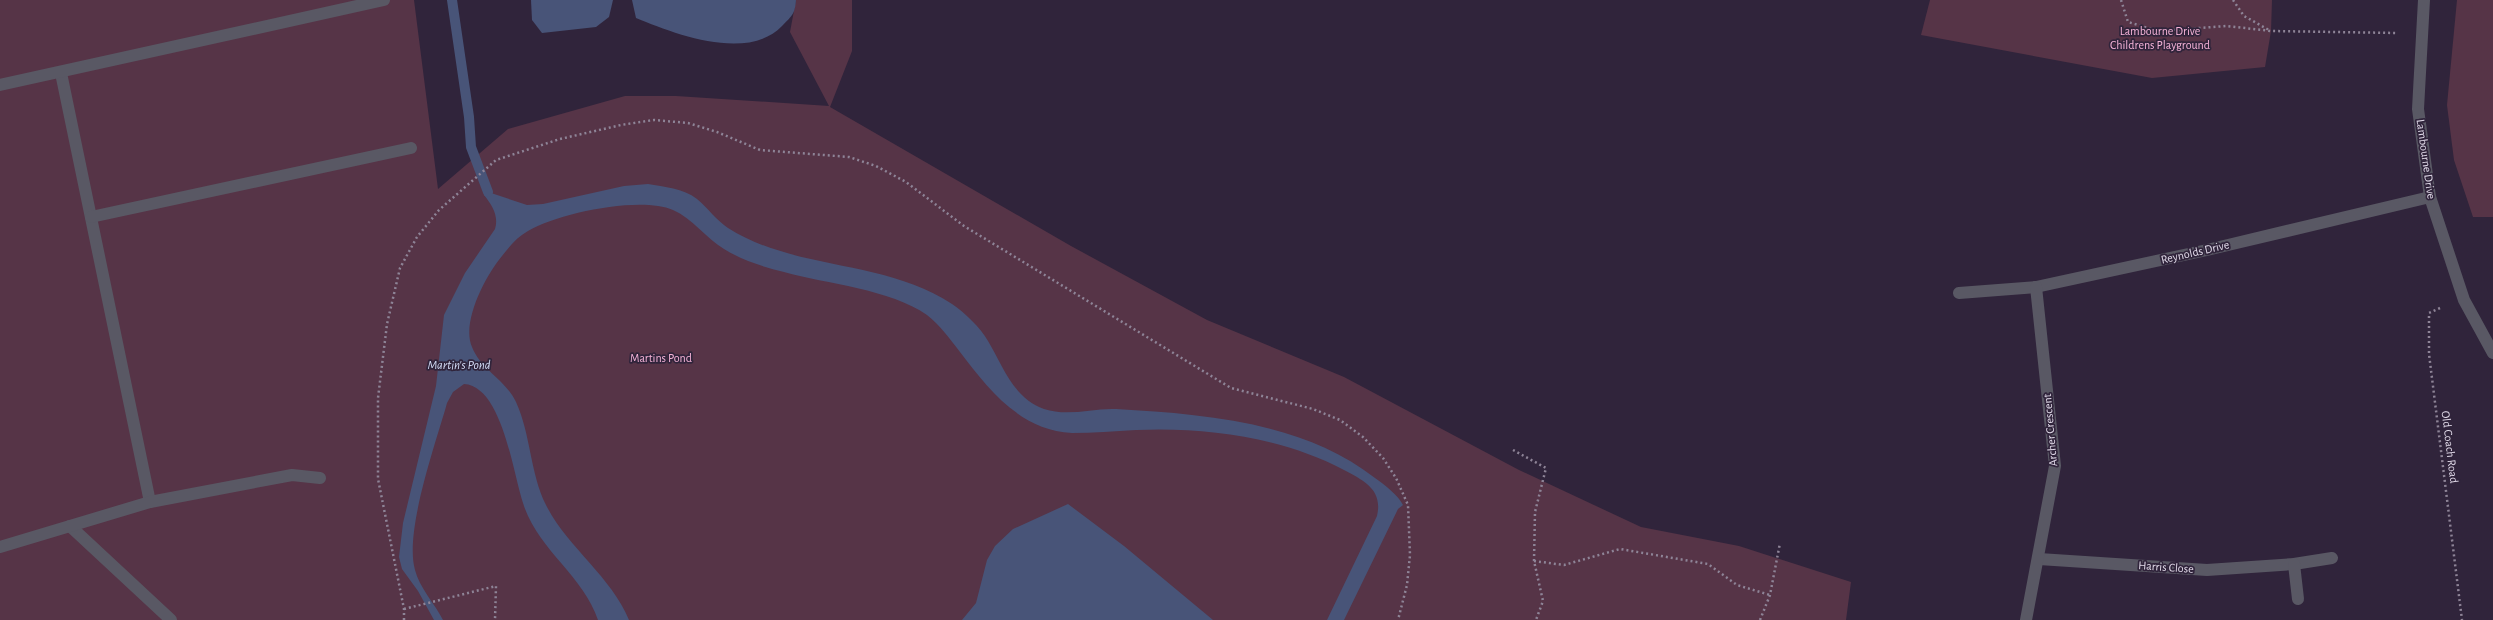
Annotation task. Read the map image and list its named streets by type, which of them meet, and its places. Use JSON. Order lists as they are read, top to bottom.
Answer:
{
  "streets": {
    "street": [
      "Lambourne Drive",
      "Reynolds Drive",
      "Archer Crescent",
      "Harris Close"
    ],
    "path": ["Old Coach Road"]
  },
  "crossings": [
    ["Lambourne Drive", "Reynolds Drive"],
    ["Lambourne Drive", "Old Coach Road"],
    ["Reynolds Drive", "Archer Crescent"],
    ["Archer Crescent", "Harris Close"]
  ],
  "water": ["Martin's Pond"],
  "parks": ["Lambourne Drive Childrens Playground", "Martins Pond"]
}
